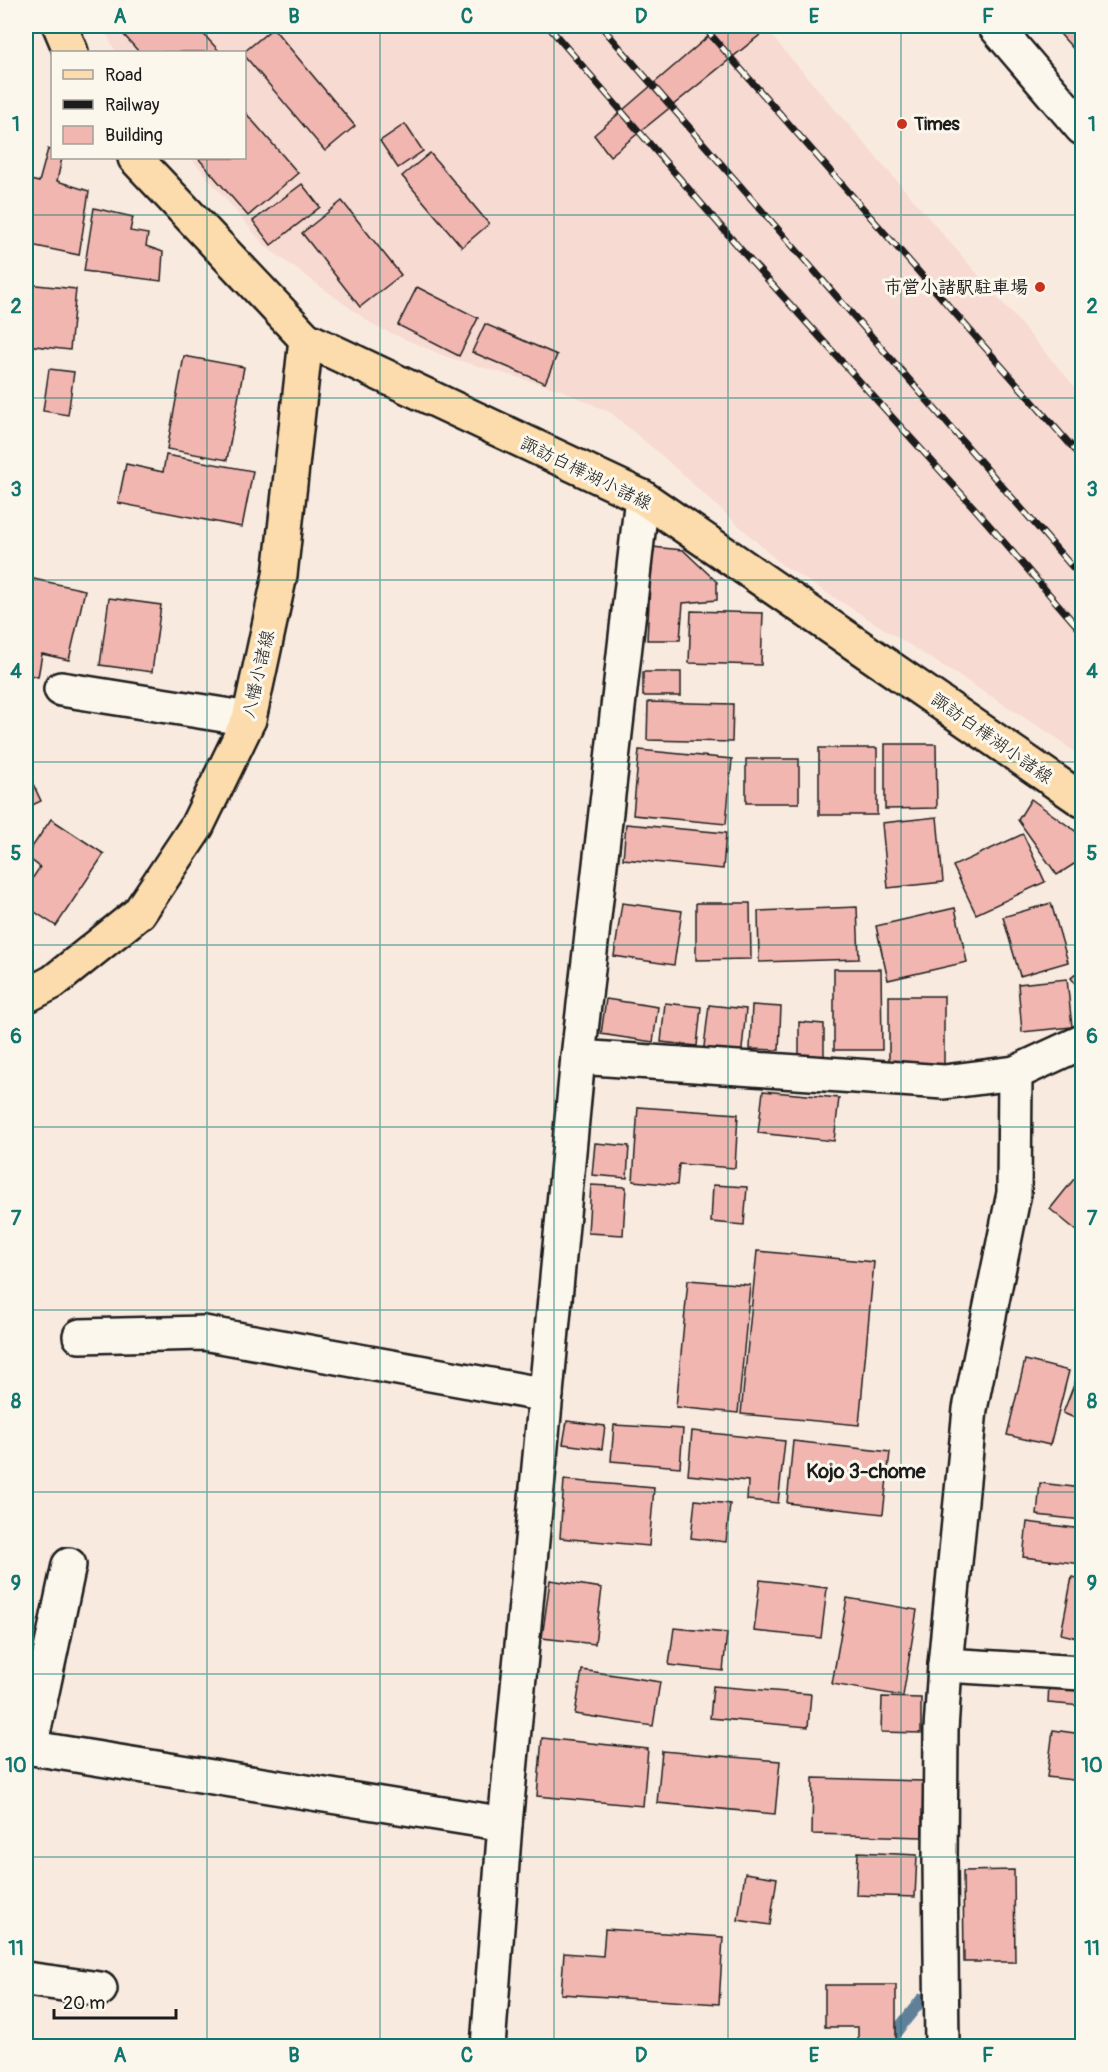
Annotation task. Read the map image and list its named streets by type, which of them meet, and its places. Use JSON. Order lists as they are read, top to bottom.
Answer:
{
  "streets": {
    "main road": ["諏訪白樺湖小諸線", "八幡小諸線"]
  },
  "crossings": [
    ["諏訪白樺湖小諸線", "八幡小諸線"]
  ],
  "districts": ["Kojo 3-chome"],
  "places": ["Times", "市営小諸駅駐車場"],
  "legend": ["Road", "Railway", "Building"],
  "scale_bar": "20 m",
  "grid": {
    "columns": [
      "A",
      "B",
      "C",
      "D",
      "E",
      "F"
    ],
    "rows": [
      "1",
      "2",
      "3",
      "4",
      "5",
      "6",
      "7",
      "8",
      "9",
      "10",
      "11"
    ]
  }
}
